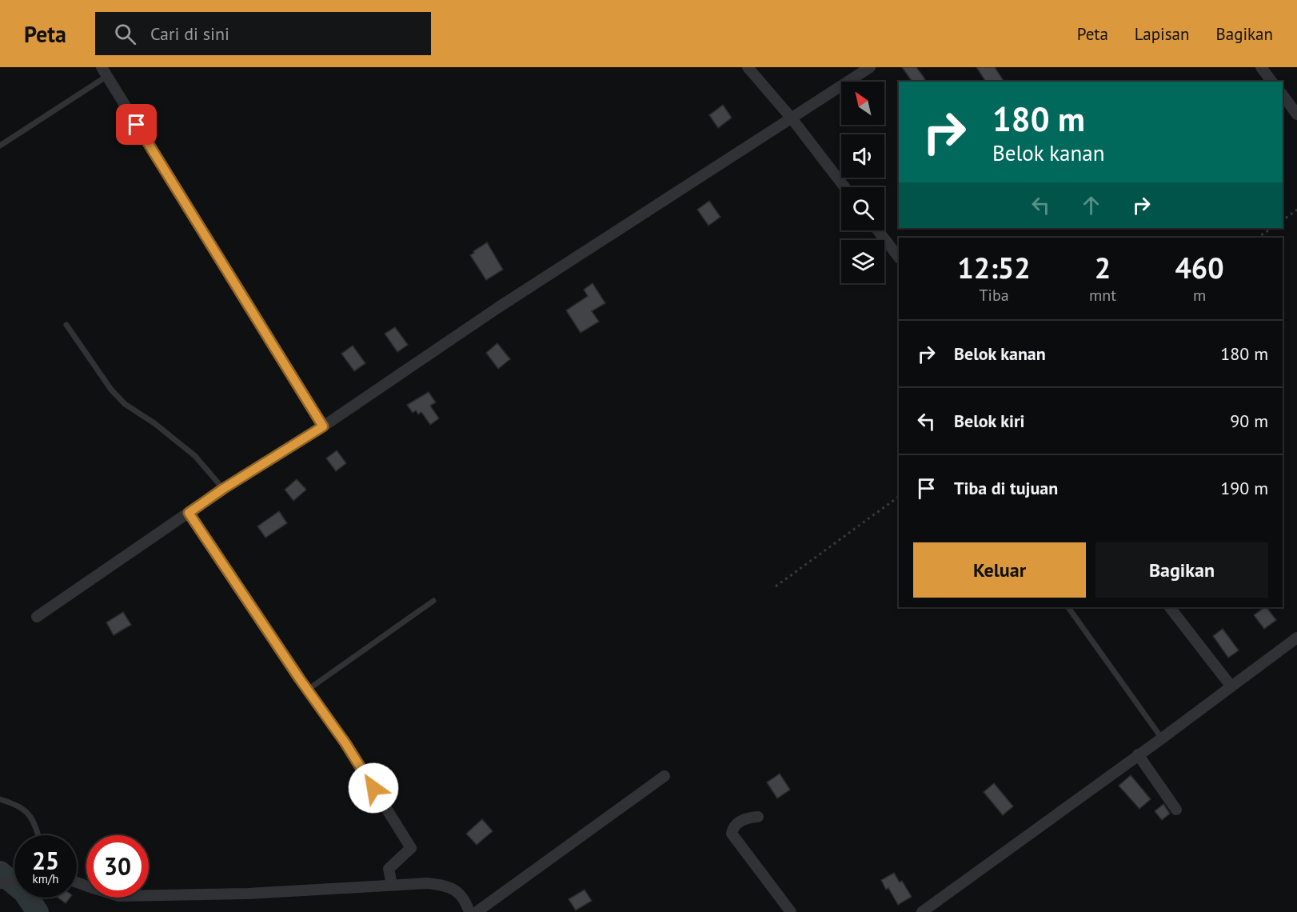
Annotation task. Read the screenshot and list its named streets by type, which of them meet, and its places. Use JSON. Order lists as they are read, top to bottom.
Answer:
{
  "north": "top left",
  "page": {
    "header": "Peta",
    "search": "Cari di sini",
    "nav": ["Peta", "Lapisan", "Bagikan"],
    "turn": ["180 m", "Belok kanan"],
    "eta": [
      "12:52",
      "Tiba",
      "2",
      "mnt",
      "460",
      "m"
    ],
    "list": [
      {
        "name": "Belok kanan",
        "value": "180 m"
      },
      {
        "name": "Belok kiri",
        "value": "90 m"
      },
      {
        "name": "Tiba di tujuan",
        "value": "190 m"
      }
    ],
    "buttons": ["Keluar", "Bagikan"],
    "speed": "25 km/h",
    "limit": "30"
  }
}
